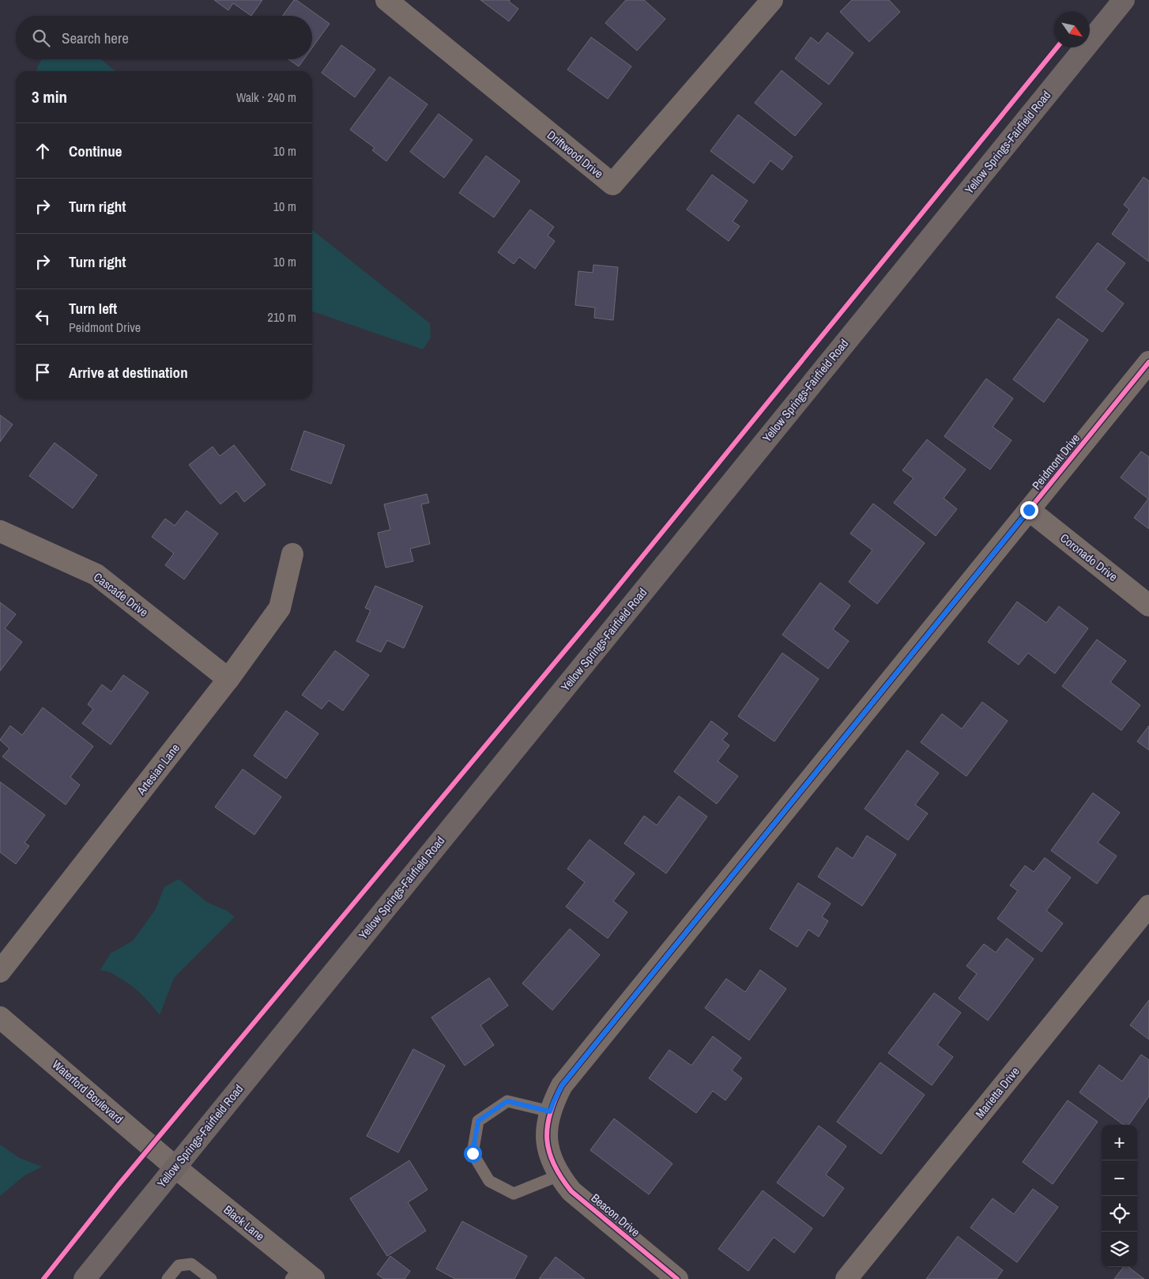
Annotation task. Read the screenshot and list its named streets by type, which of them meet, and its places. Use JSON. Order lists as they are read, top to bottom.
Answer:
{
  "streets": {
    "main road": ["Yellow Springs-Fairfield Road"],
    "street": [
      "Driftwood Drive",
      "Peidmont Drive",
      "Coronado Drive",
      "Cascade Drive",
      "Artesian Lane",
      "Waterford Boulevard",
      "Marietta Drive",
      "Beacon Drive",
      "Black Lane"
    ]
  },
  "crossings": [
    ["Yellow Springs-Fairfield Road", "Waterford Boulevard"],
    ["Yellow Springs-Fairfield Road", "Black Lane"],
    ["Peidmont Drive", "Coronado Drive"],
    ["Peidmont Drive", "Beacon Drive"],
    ["Cascade Drive", "Artesian Lane"],
    ["Waterford Boulevard", "Black Lane"]
  ],
  "north": "bottom right",
  "page": {
    "search": "Search here",
    "heading": ["3 min", "Walk · 240 m"],
    "list": [
      ["Continue", "10 m"],
      ["Turn right", "10 m"],
      ["Turn right", "10 m"],
      ["Turn left", "Peidmont Drive", "210 m"],
      "Arrive at destination"
    ],
    "map_buttons": ["+", "−"]
  }
}
